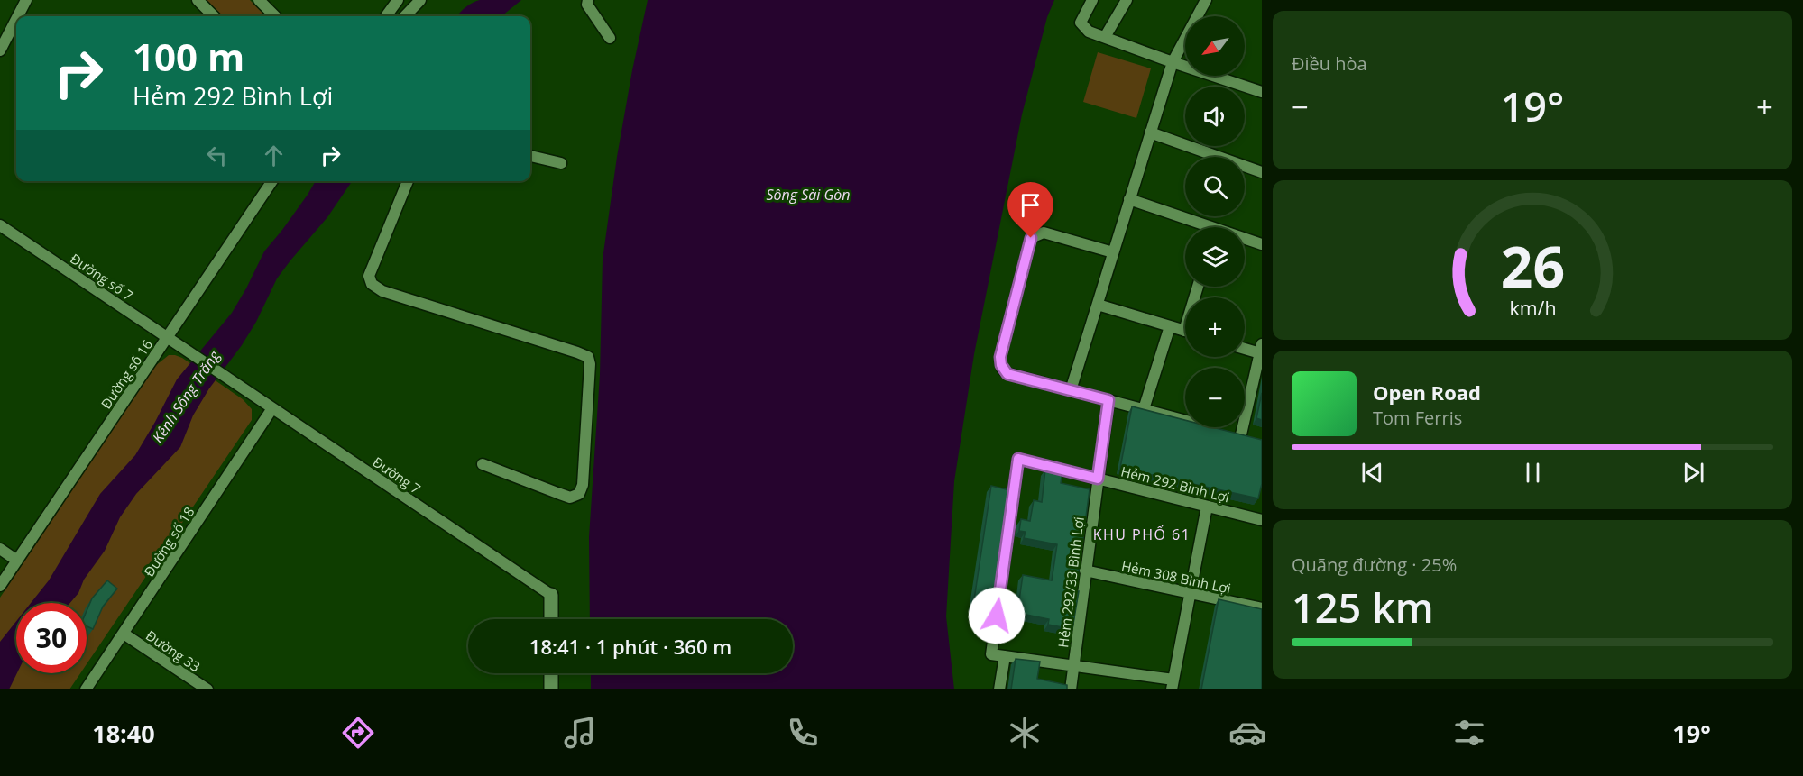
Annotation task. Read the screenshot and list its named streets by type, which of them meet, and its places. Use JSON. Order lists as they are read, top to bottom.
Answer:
{
  "streets": {
    "street": [
      "Đường số 7",
      "Đường số 16",
      "Đường 7",
      "Hẻm 292 Bình Lợi",
      "Đường số 18",
      "Hẻm 308 Bình Lợi",
      "Hẻm 292/33 Bình Lợi",
      "Đường 33"
    ]
  },
  "crossings": [
    ["Đường số 7", "Đường số 16"],
    ["Đường số 7", "Đường 7"],
    ["Đường 7", "Đường số 18"],
    ["Hẻm 292 Bình Lợi", "Hẻm 292/33 Bình Lợi"],
    ["Đường số 18", "Đường 33"],
    ["Hẻm 308 Bình Lợi", "Hẻm 292/33 Bình Lợi"]
  ],
  "districts": ["KHU PHỐ 61"],
  "water": ["Sông Sài Gòn", "Kênh Sông Trăng"],
  "north": "bottom left",
  "page": {
    "tile": [
      "Điều hòa",
      ["Quãng đường · 25%", "125 km"]
    ],
    "map_buttons": ["+", "−"],
    "turn": ["100 m", "Hẻm 292 Bình Lợi"],
    "heat": ["−", "19°", "+"],
    "song": ["Open Road", "Tom Ferris"],
    "limit": "30",
    "trip": "18:41 · 1 phút · 360 m",
    "tabs": ["18:40", "19°"],
    "gauge": ["26", "km/h"]
  }
}
